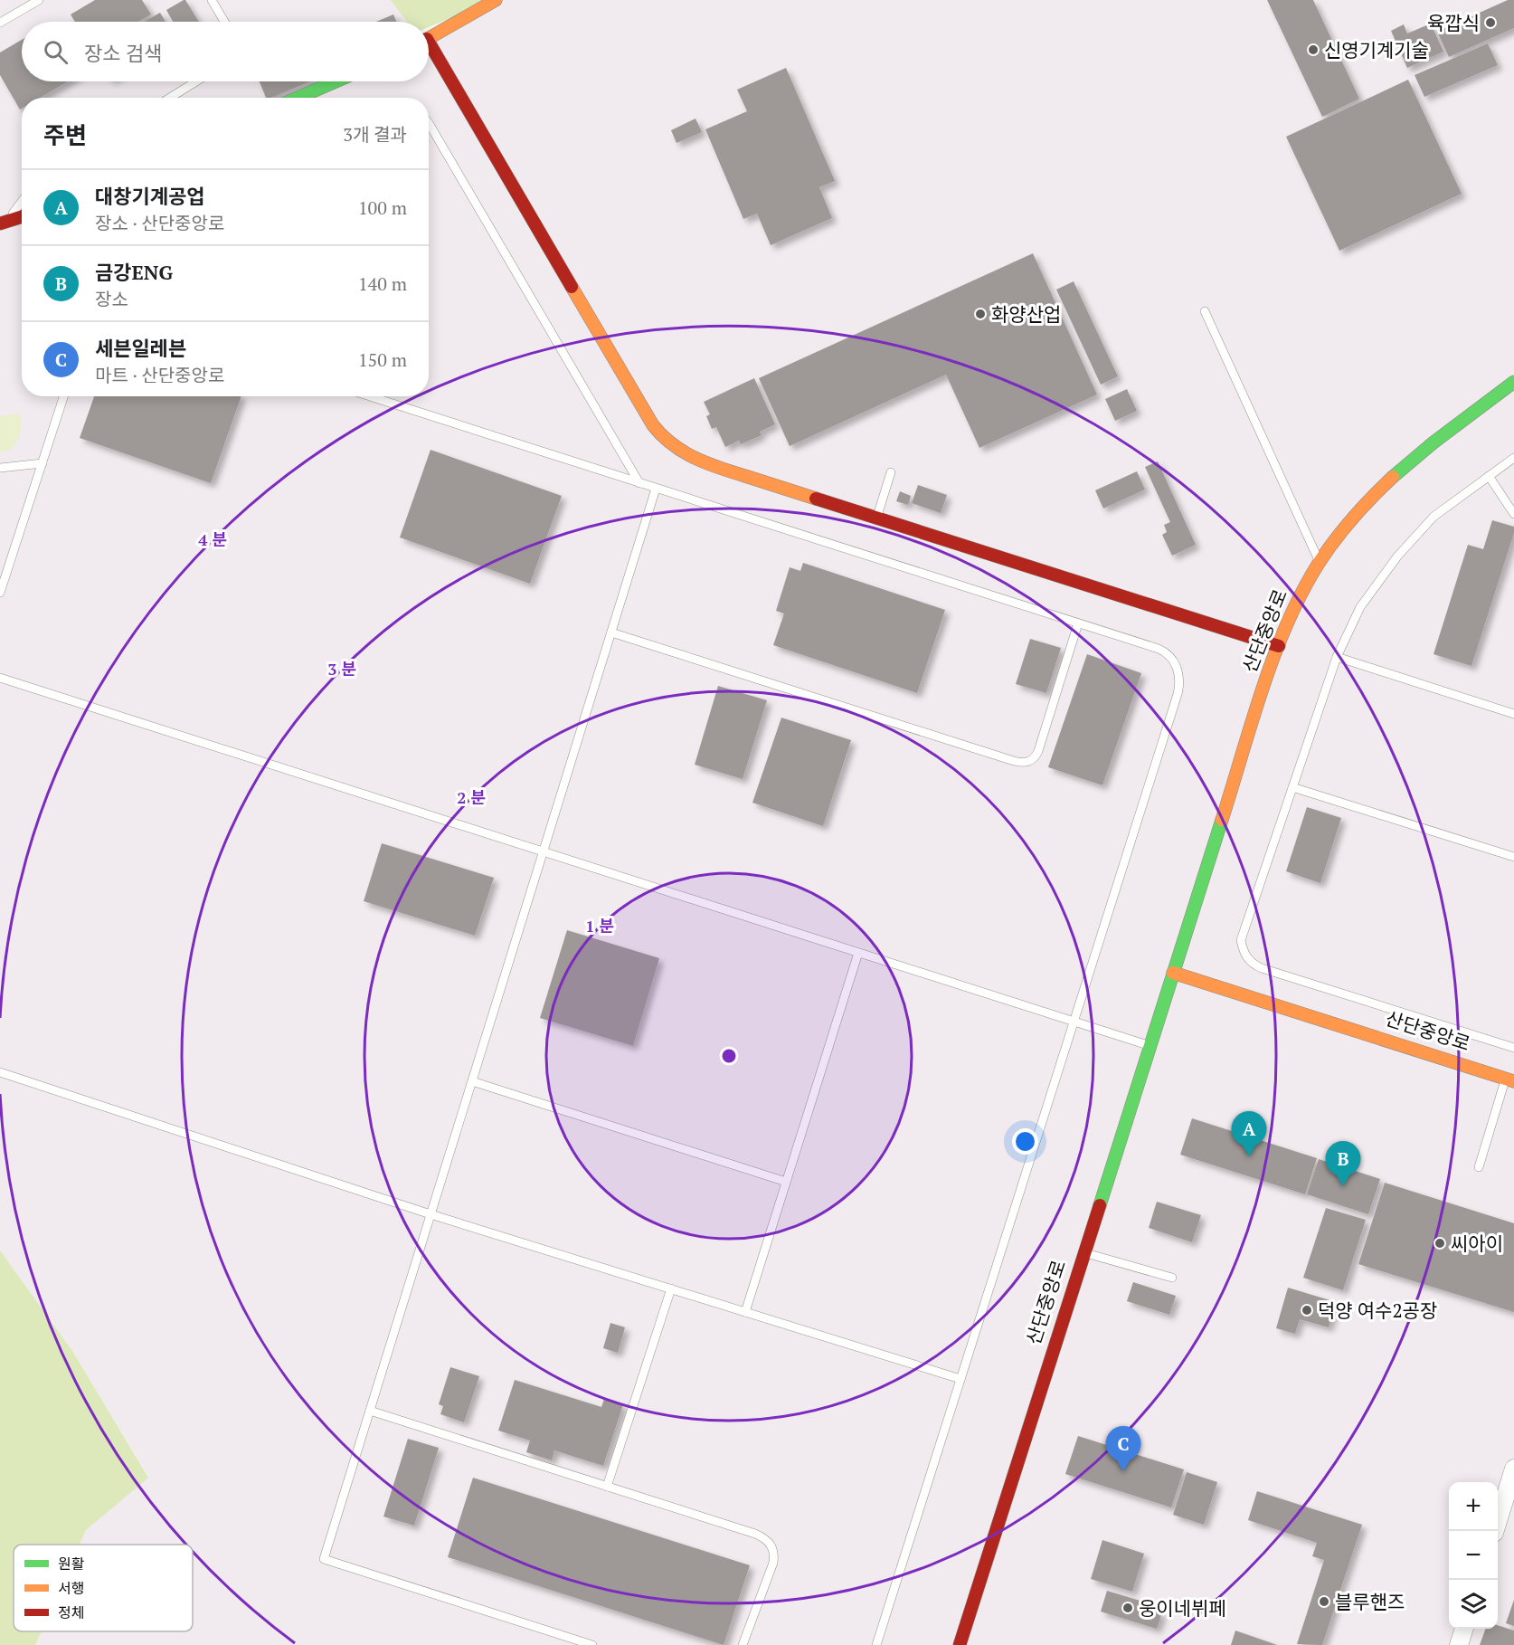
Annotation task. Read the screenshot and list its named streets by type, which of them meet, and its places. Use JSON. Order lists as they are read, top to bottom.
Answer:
{
  "streets": {
    "street": ["산단중앙로"]
  },
  "places": [
    "육깝식",
    "신영기계기술",
    "화양산업",
    "씨아이",
    "덕양 여수2공장",
    "블루핸즈",
    "웅이네뷔페"
  ],
  "legend": ["원활", "서행", "정체"],
  "page": {
    "search": "장소 검색",
    "heading": ["주변", "3개 결과"],
    "list": [
      {
        "mark": "A",
        "name": "대창기계공업",
        "note": "장소 · 산단중앙로",
        "value": "100 m"
      },
      {
        "mark": "B",
        "name": "금강ENG",
        "note": "장소",
        "value": "140 m"
      },
      {
        "mark": "C",
        "name": "세븐일레븐",
        "note": "마트 · 산단중앙로",
        "value": "150 m"
      }
    ],
    "pins": ["A", "B", "C"],
    "map_buttons": ["+", "−"]
  },
  "rings": [
    "4 분",
    "3 분",
    "2 분",
    "1 분"
  ]
}
